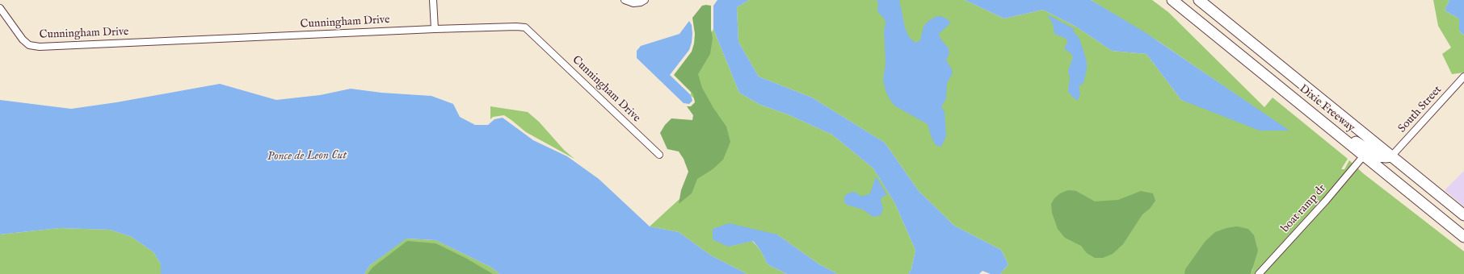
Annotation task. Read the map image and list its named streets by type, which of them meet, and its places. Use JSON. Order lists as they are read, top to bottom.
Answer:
{
  "streets": {
    "main road": ["Dixie Freeway"],
    "street": ["Cunningham Drive", "South Street", "boat ramp dr"]
  },
  "crossings": [
    ["Dixie Freeway", "South Street"],
    ["Dixie Freeway", "boat ramp dr"]
  ],
  "water": ["Ponce de Leon Cut"]
}
